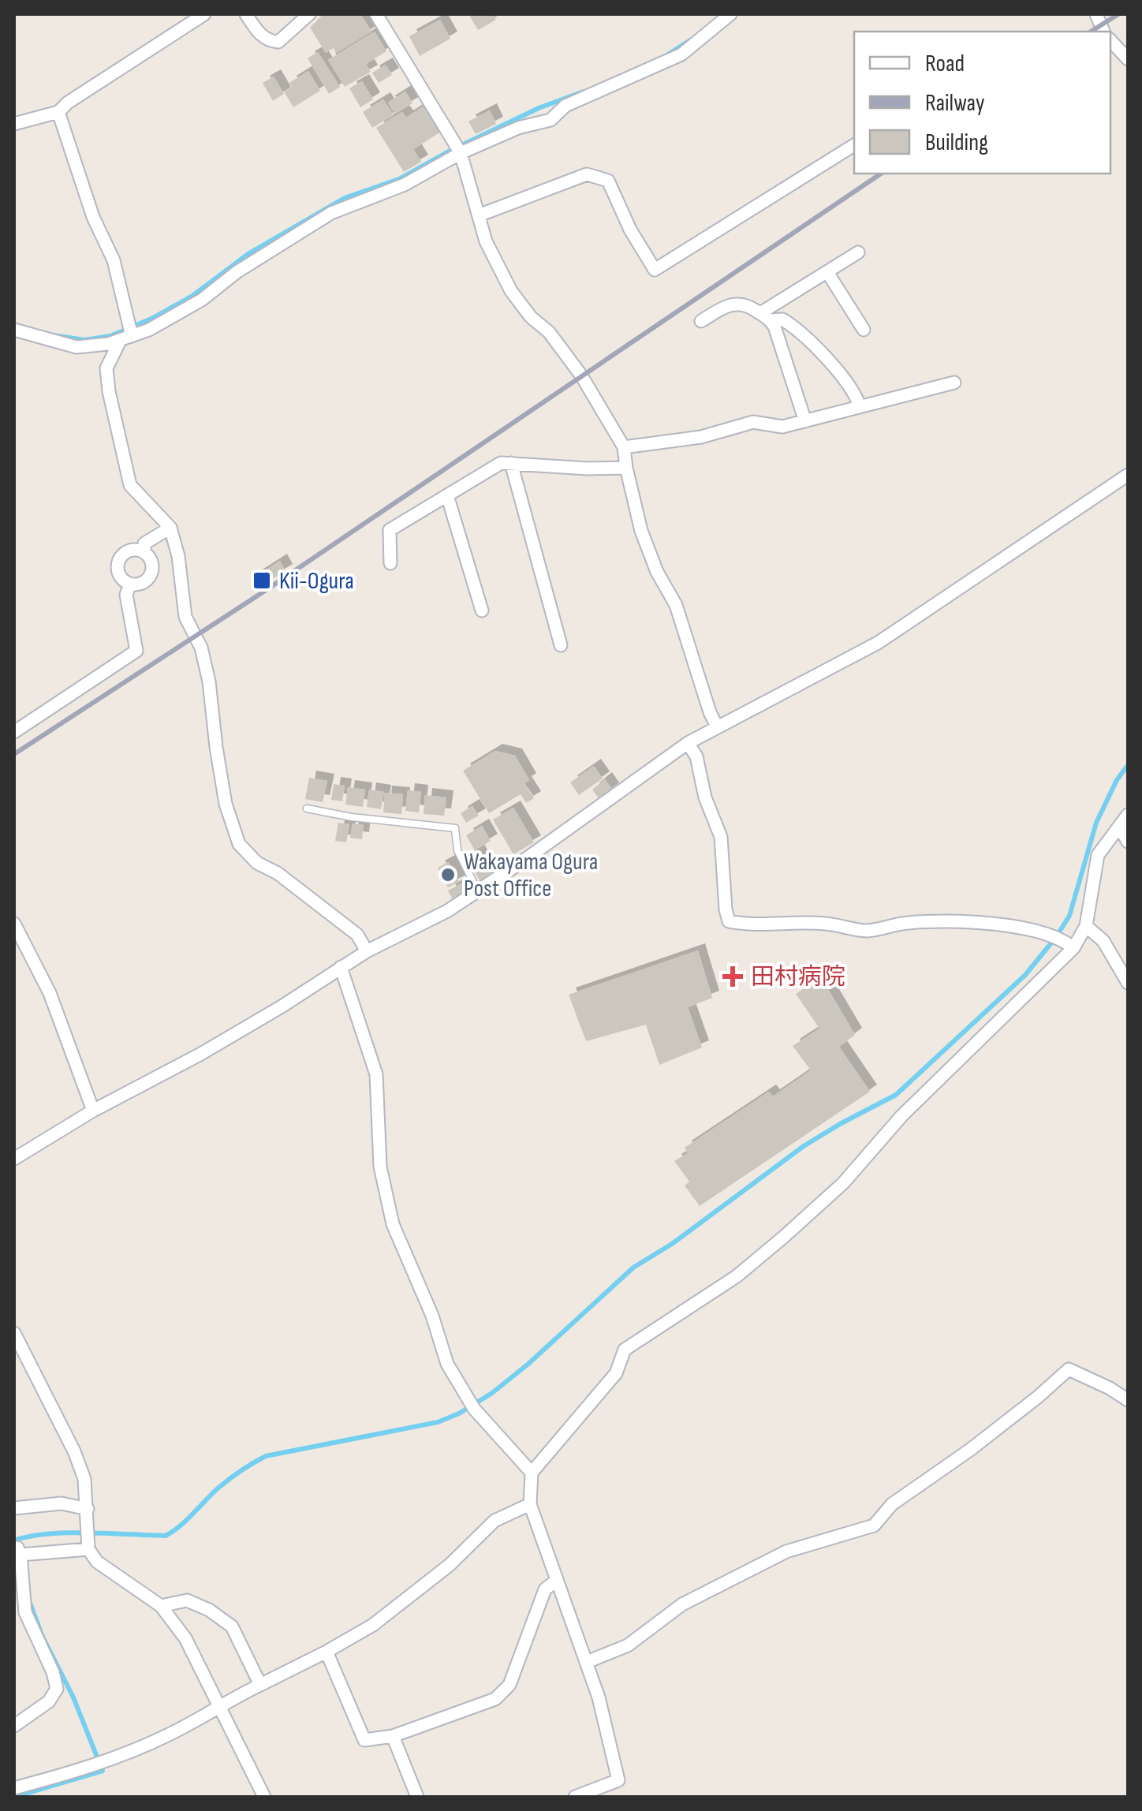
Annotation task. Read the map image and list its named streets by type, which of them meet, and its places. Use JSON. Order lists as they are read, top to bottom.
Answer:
{
  "places": {
    "transit": ["Kii-Ogura"],
    "other": ["Wakayama Ogura Post Office"],
    "health": ["田村病院"]
  },
  "legend": ["Road", "Railway", "Building"]
}
